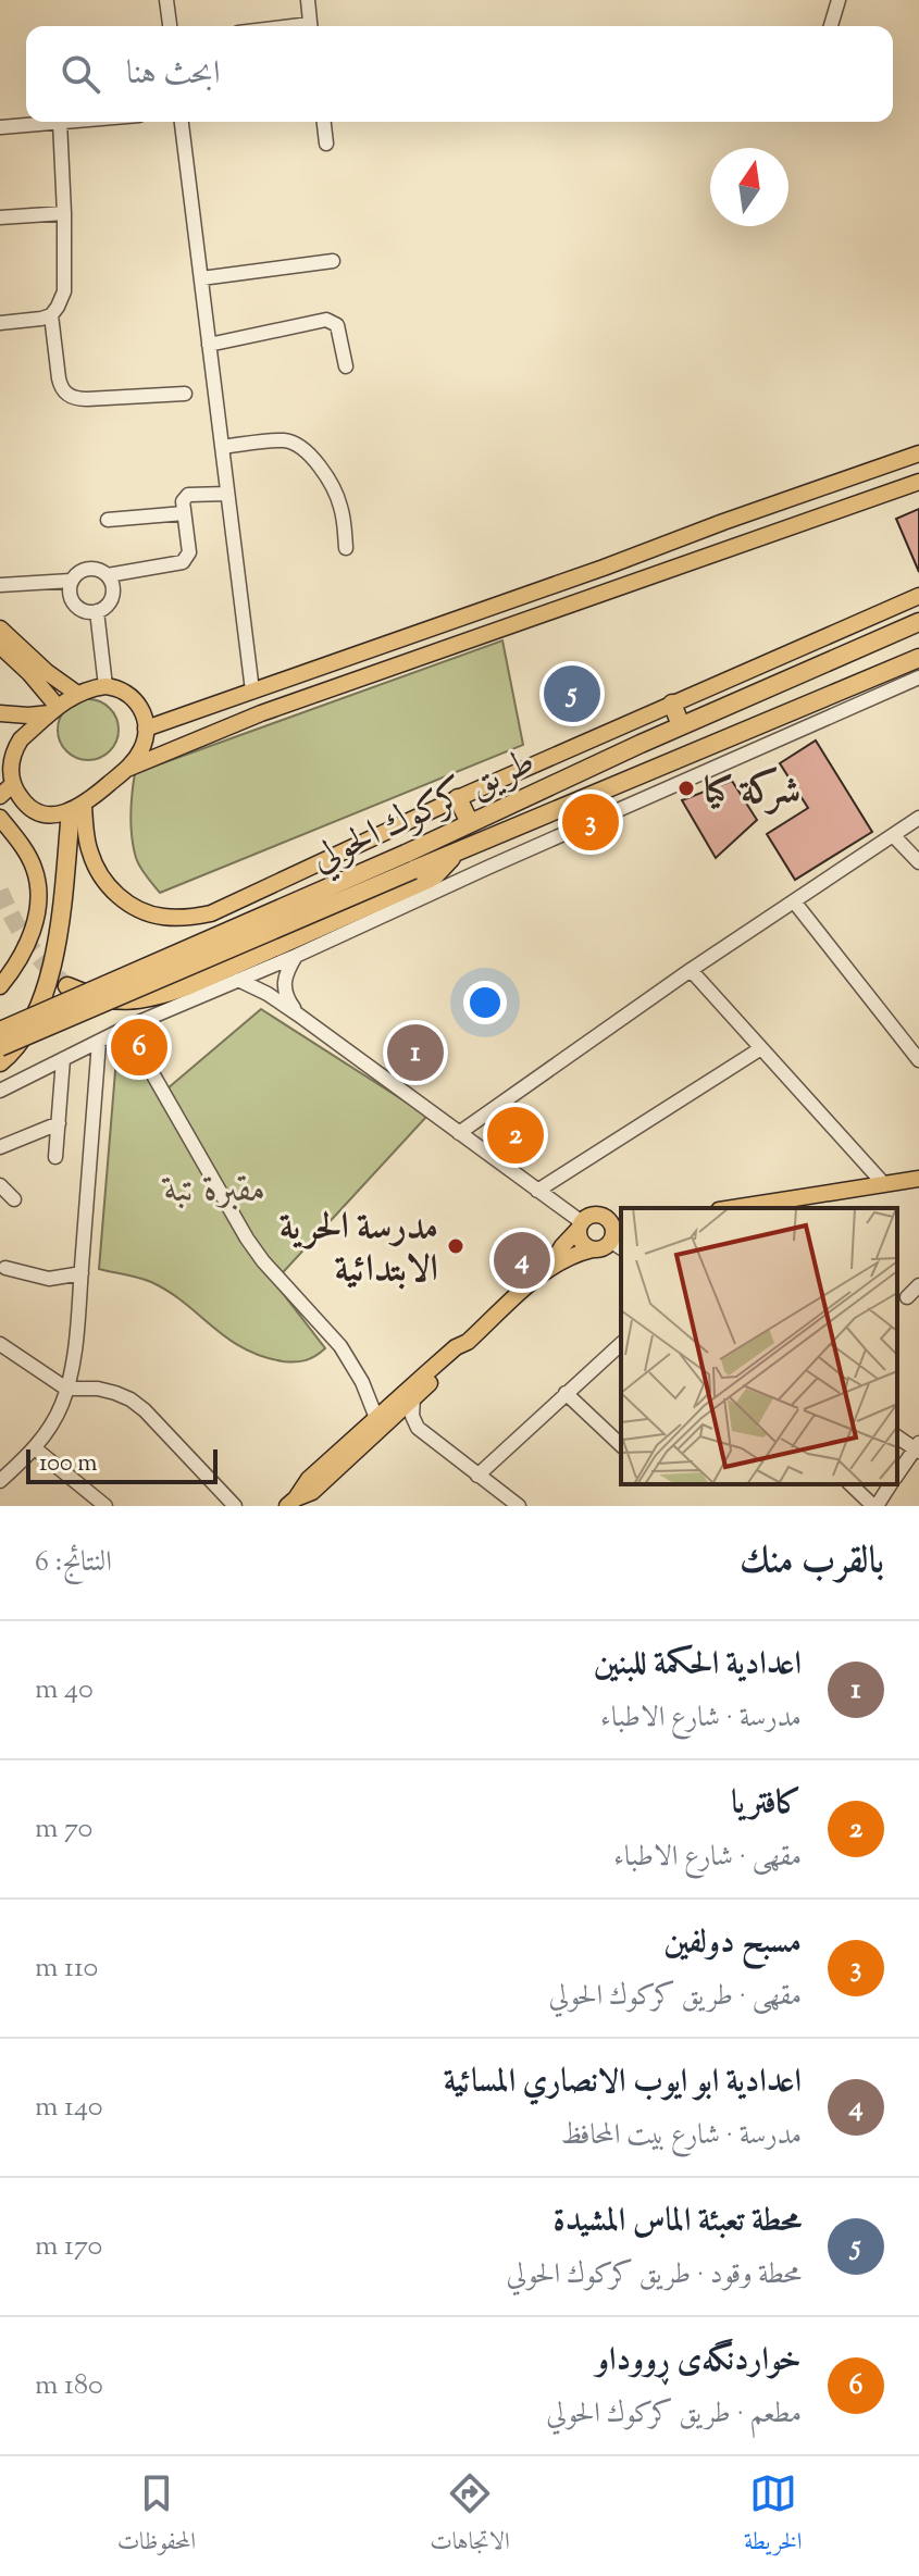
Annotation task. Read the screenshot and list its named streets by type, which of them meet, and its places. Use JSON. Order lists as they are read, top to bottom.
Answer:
{
  "streets": {
    "highway": ["طريق كركوك الحولي"]
  },
  "parks": ["مقبرة تبة"],
  "places": ["شركة كيا", "مدرسة الحرية الابتدائية"],
  "scale_bar": "100 m",
  "north": "top",
  "page": {
    "search": "ابحث هنا",
    "pins": [
      "5",
      "3",
      "6",
      "1",
      "2",
      "4"
    ],
    "scale": "100 m",
    "heading": ["بالقرب منك", "النتائج: 6"],
    "list": [
      {
        "mark": "1",
        "name": "اعدادية الحكمة للبنين",
        "note": "مدرسة · شارع الاطباء",
        "value": "40 m"
      },
      {
        "mark": "2",
        "name": "کافتریا",
        "note": "مقهى · شارع الاطباء",
        "value": "70 m"
      },
      {
        "mark": "3",
        "name": "مسبح دولفين",
        "note": "مقهى · طريق كركوك الحولي",
        "value": "110 m"
      },
      {
        "mark": "4",
        "name": "اعدادية ابو ايوب الانصاري المسائية",
        "note": "مدرسة · شارع بيت المحافظ",
        "value": "140 m"
      },
      {
        "mark": "5",
        "name": "محطة تعبئة الماس المشيدة",
        "note": "محطة وقود · طريق كركوك الحولي",
        "value": "170 m"
      },
      {
        "mark": "6",
        "name": "خواردنگەی ڕووداو",
        "note": "مطعم · طريق كركوك الحولي",
        "value": "180 m"
      }
    ],
    "nav": ["الخريطة", "الاتجاهات", "المحفوظات"]
  }
}
